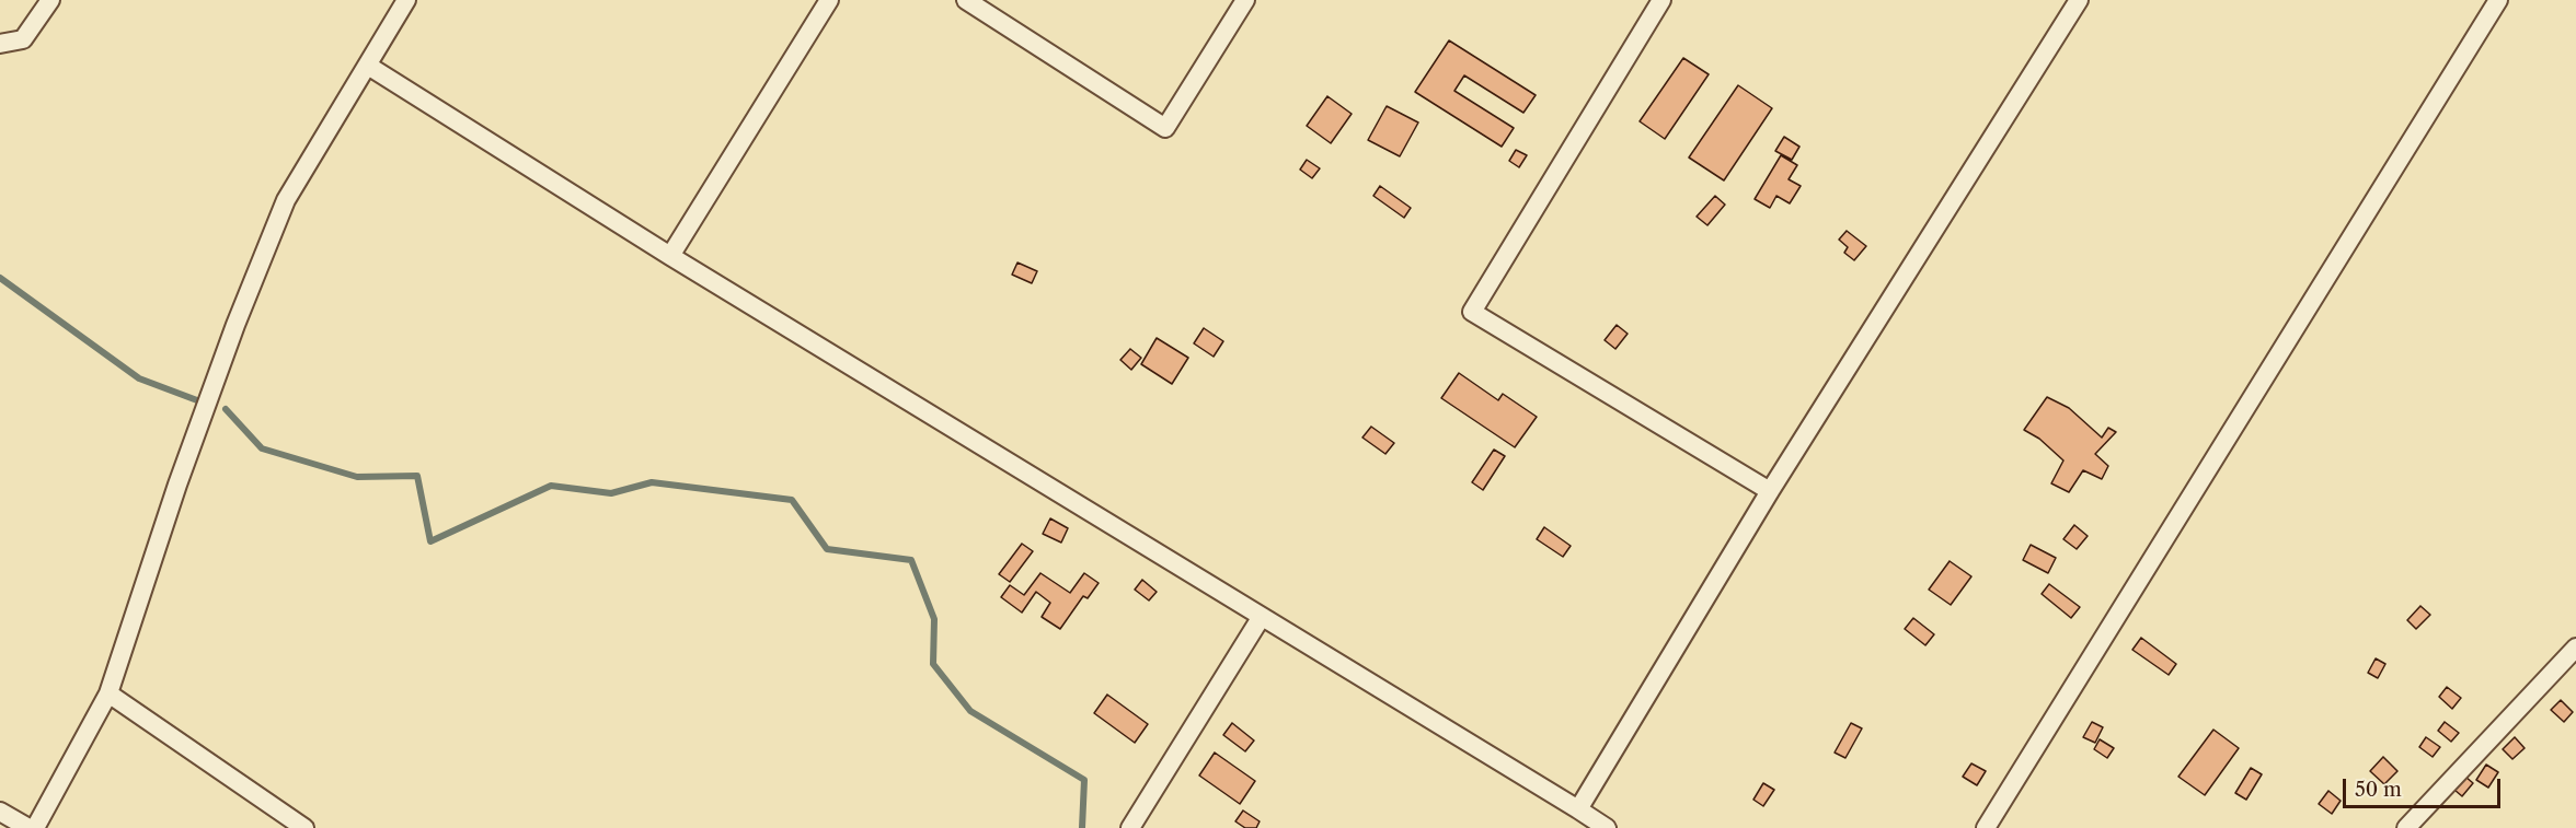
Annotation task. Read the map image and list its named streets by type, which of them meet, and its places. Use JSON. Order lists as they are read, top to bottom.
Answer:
{
  "scale_bar": "50 m"
}
